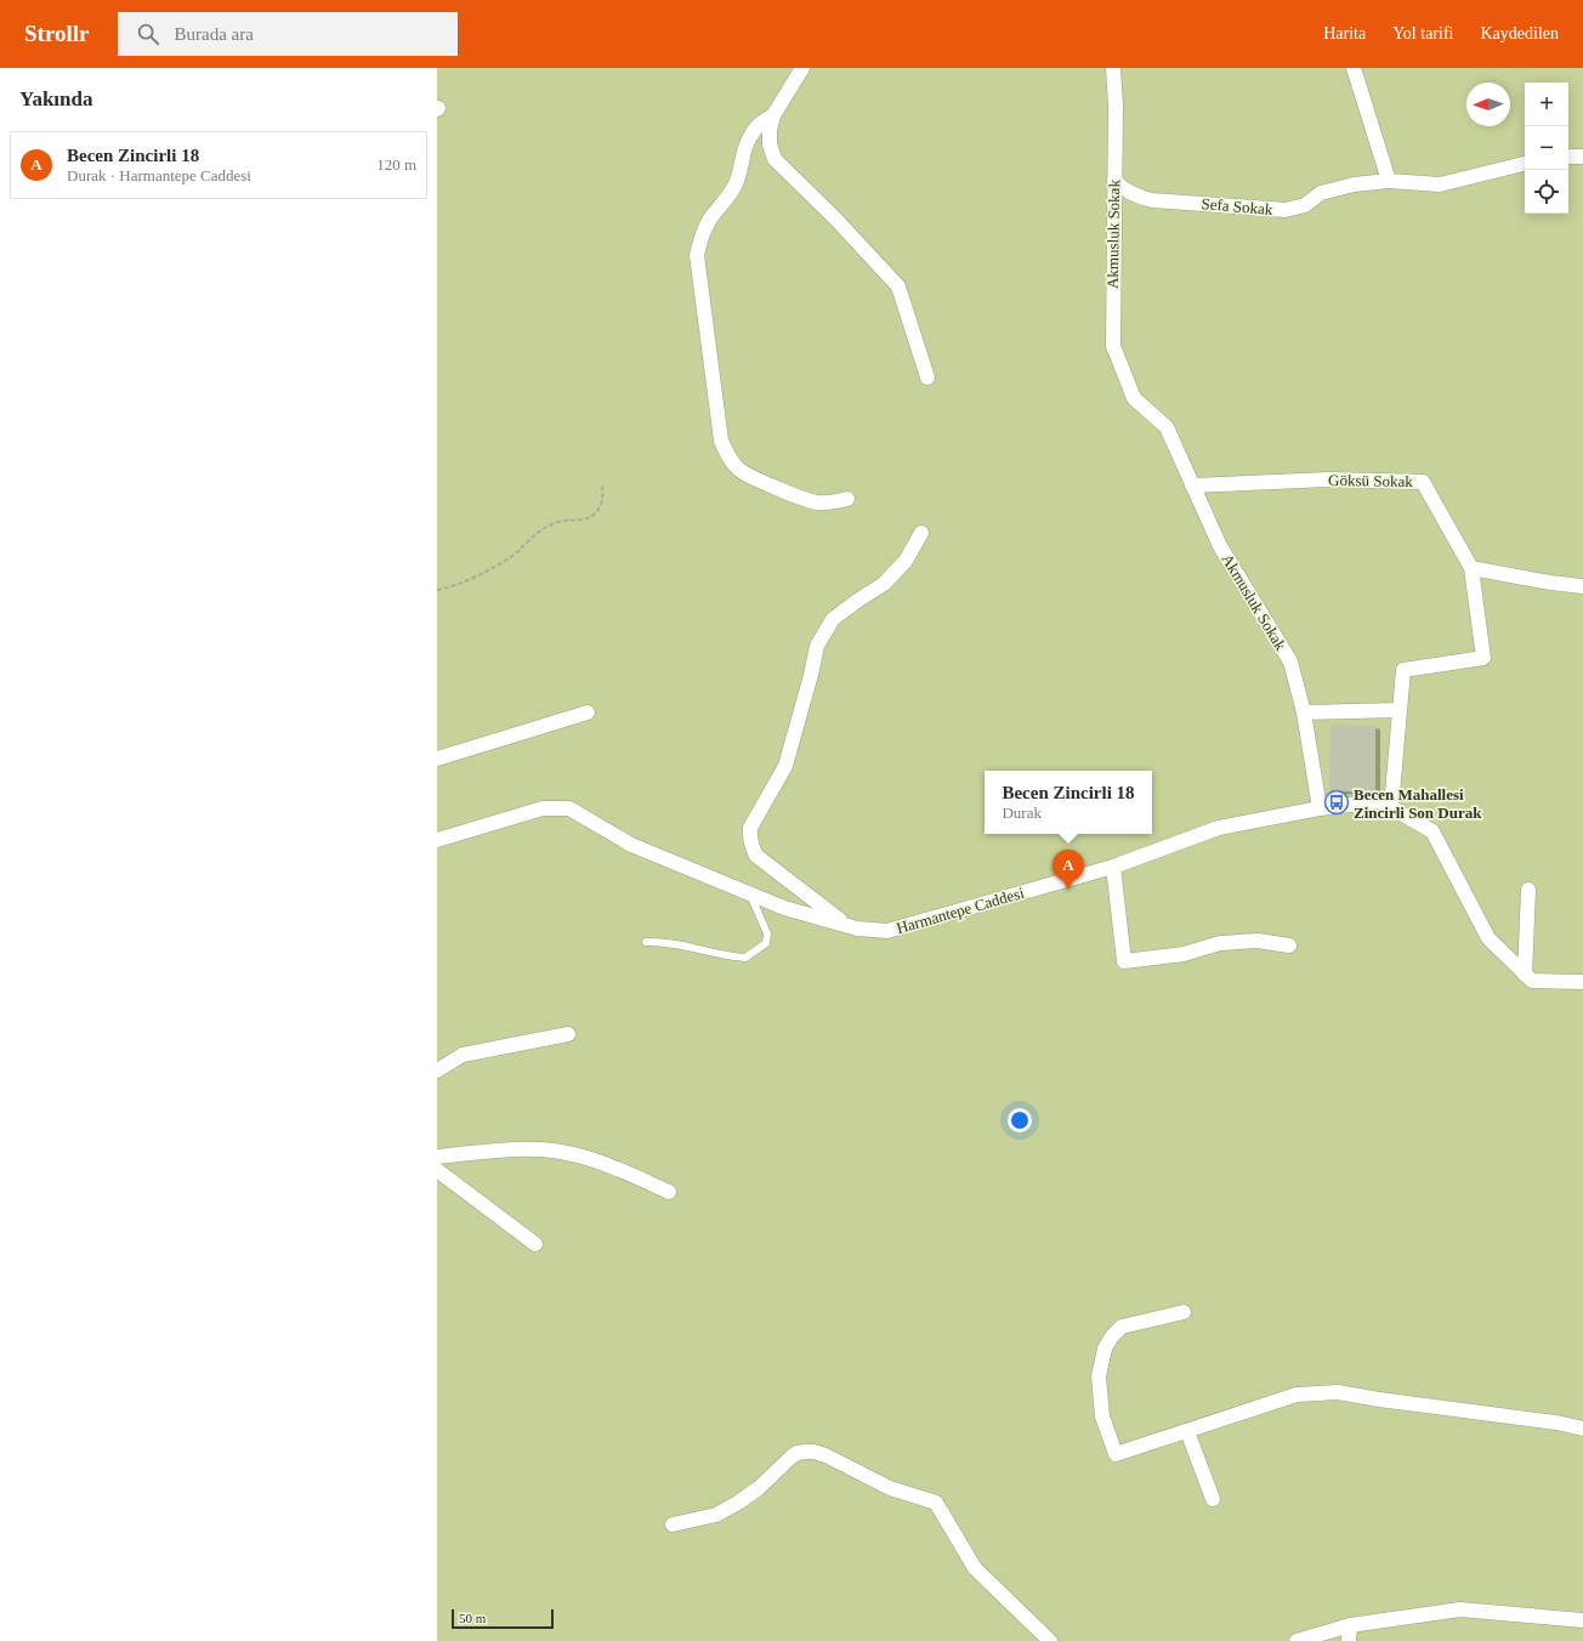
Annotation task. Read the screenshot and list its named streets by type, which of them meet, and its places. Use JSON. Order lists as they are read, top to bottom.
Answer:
{
  "streets": {
    "street": [
      "Sefa Sokak",
      "Akmusluk Sokak",
      "Göksü Sokak",
      "Harmantepe Caddesi"
    ]
  },
  "crossings": [
    ["Sefa Sokak", "Akmusluk Sokak"],
    ["Akmusluk Sokak", "Göksü Sokak"],
    ["Akmusluk Sokak", "Harmantepe Caddesi"]
  ],
  "places": {
    "bus stop": ["Becen Mahallesi Zincirli Son Durak"]
  },
  "scale_bar": "50 m",
  "north": "left",
  "page": {
    "header": "Strollr",
    "search": "Burada ara",
    "nav": ["Harita", "Yol tarifi", "Kaydedilen"],
    "heading": "Yakında",
    "map_buttons": ["+", "−"],
    "list": [
      {
        "mark": "A",
        "name": "Becen Zincirli 18",
        "note": "Durak · Harmantepe Caddesi",
        "value": "120 m"
      }
    ],
    "popup": ["Becen Zincirli 18", "Durak"],
    "pins": "A",
    "scale": "50 m"
  }
}
